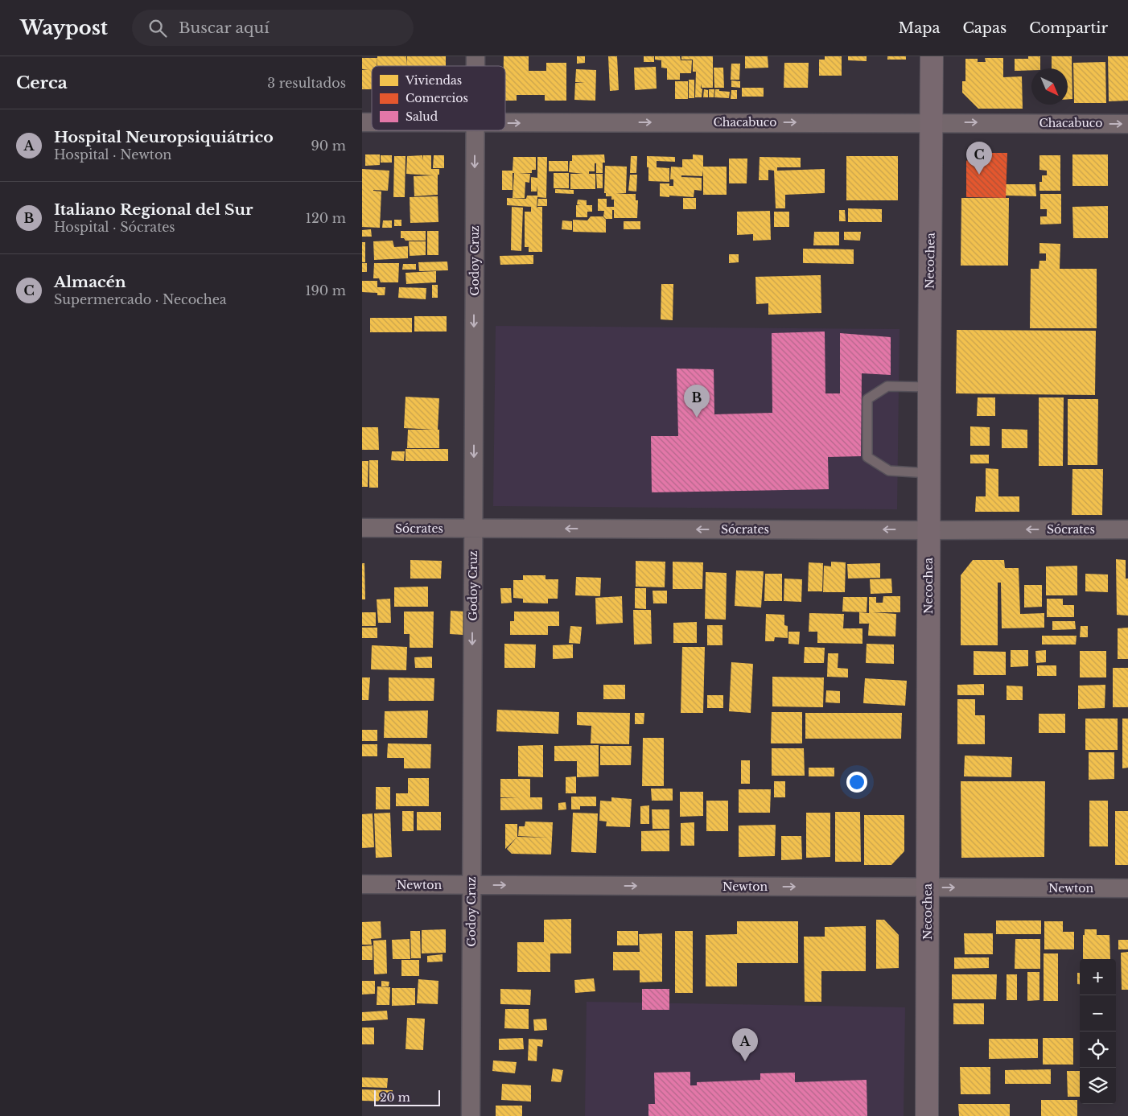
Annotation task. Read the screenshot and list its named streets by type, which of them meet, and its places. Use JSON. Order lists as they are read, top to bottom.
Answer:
{
  "streets": {
    "main road": ["Necochea"],
    "street": [
      "Chacabuco",
      "Godoy Cruz",
      "Sócrates",
      "Newton"
    ]
  },
  "crossings": [
    ["Chacabuco", "Necochea"],
    ["Godoy Cruz", "Sócrates"],
    ["Godoy Cruz", "Newton"],
    ["Necochea", "Sócrates"],
    ["Necochea", "Newton"]
  ],
  "one_way": [
    "Chacabuco",
    "Godoy Cruz",
    "Sócrates",
    "Newton"
  ],
  "legend": ["Viviendas", "Comercios", "Salud"],
  "scale_bar": "20 m",
  "north": "bottom right",
  "page": {
    "header": "Waypost",
    "search": "Buscar aquí",
    "nav": ["Mapa", "Capas", "Compartir"],
    "heading": ["Cerca", "3 resultados"],
    "list": [
      {
        "mark": "A",
        "name": "Hospital Neuropsiquiátrico",
        "note": "Hospital · Newton",
        "value": "90 m"
      },
      {
        "mark": "B",
        "name": "Italiano Regional del Sur",
        "note": "Hospital · Sócrates",
        "value": "120 m"
      },
      {
        "mark": "C",
        "name": "Almacén",
        "note": "Supermercado · Necochea",
        "value": "190 m"
      }
    ],
    "pins": ["C", "B", "A"],
    "map_buttons": ["+", "−"],
    "scale": "20 m"
  }
}
